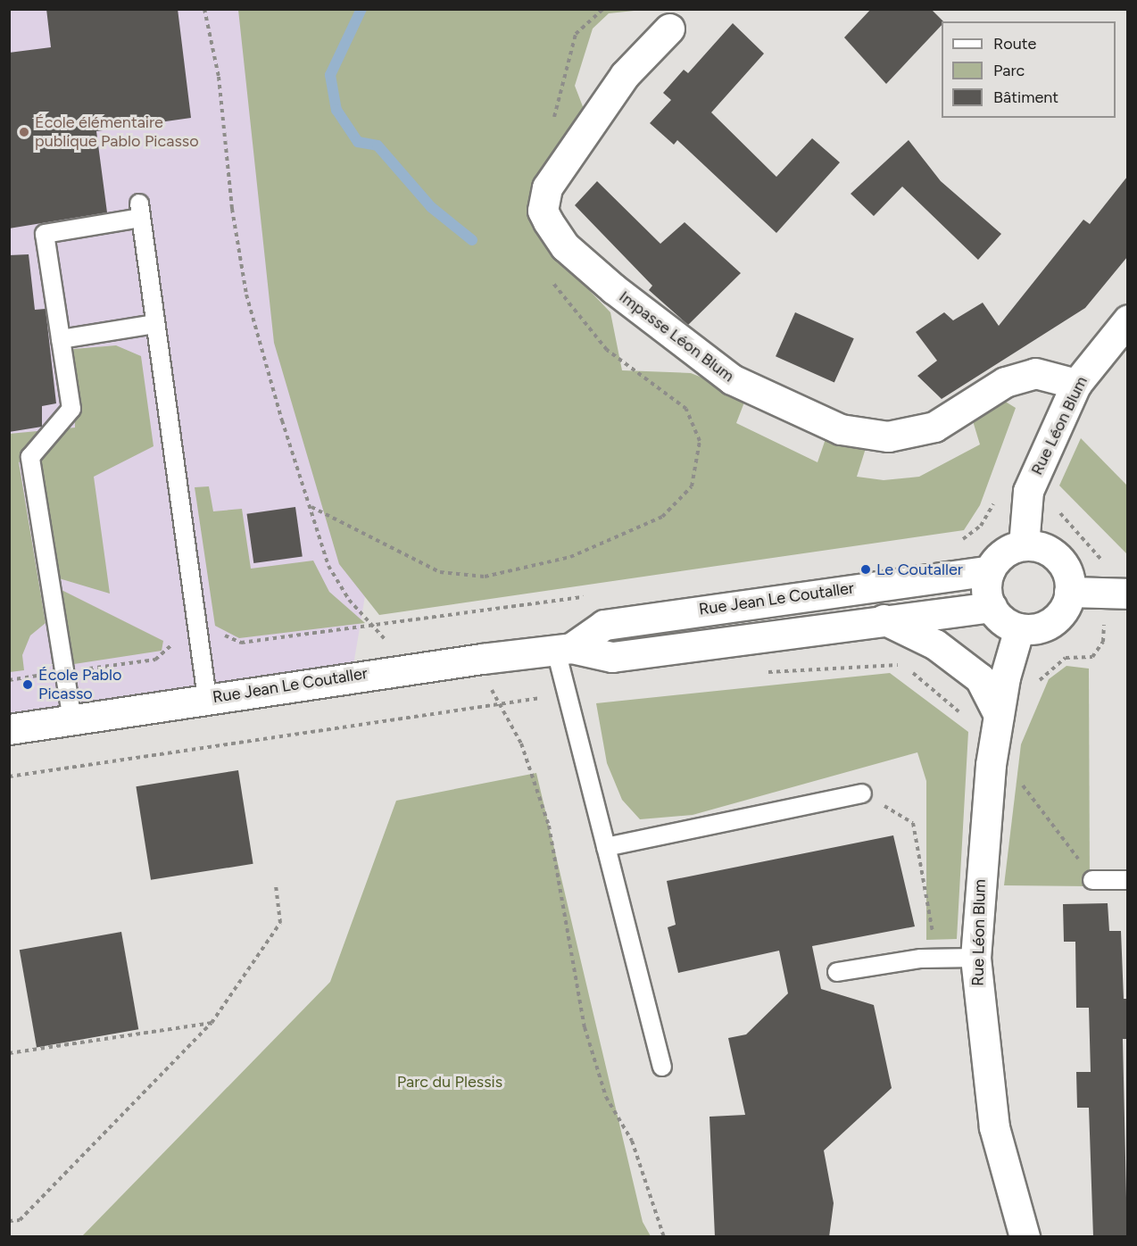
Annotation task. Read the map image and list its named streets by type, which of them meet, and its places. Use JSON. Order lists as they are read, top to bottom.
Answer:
{
  "streets": {
    "street": ["Impasse Léon Blum", "Rue Léon Blum", "Rue Jean Le Coutaller"]
  },
  "crossings": [
    ["Impasse Léon Blum", "Rue Léon Blum"],
    ["Rue Léon Blum", "Rue Jean Le Coutaller"]
  ],
  "parks": ["Parc du Plessis"],
  "places": ["École élémentaire publique Pablo Picasso", "Le Coutaller", "École Pablo Picasso"],
  "legend": ["Route", "Parc", "Bâtiment"]
}
